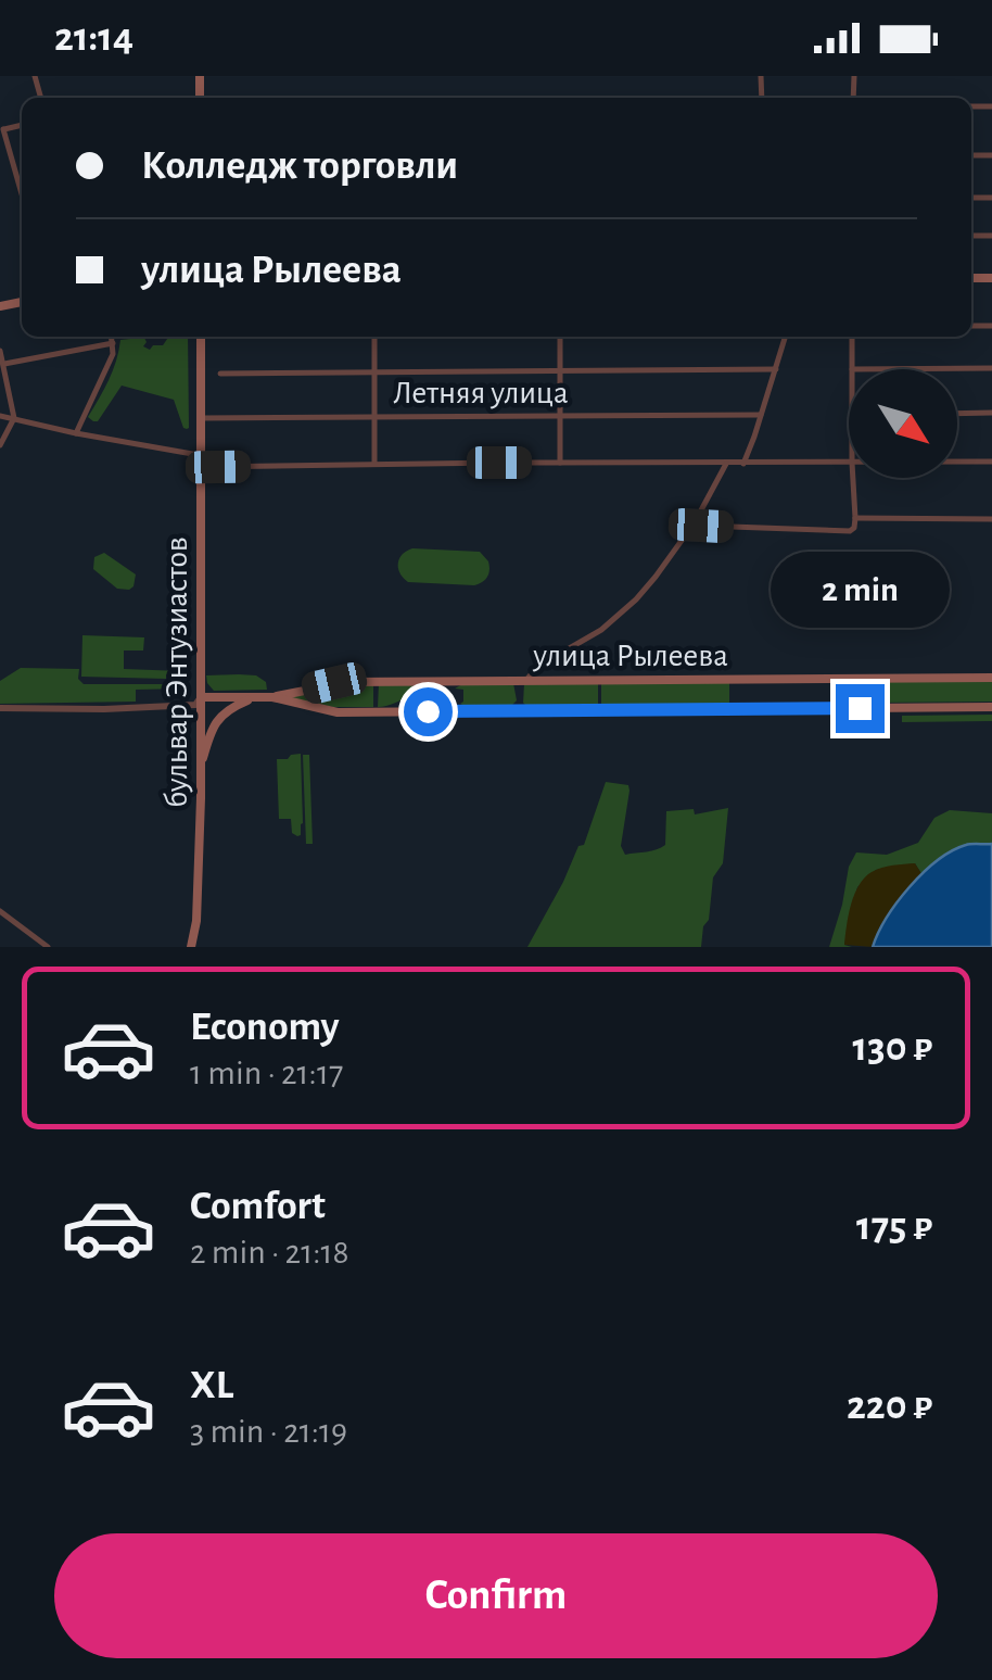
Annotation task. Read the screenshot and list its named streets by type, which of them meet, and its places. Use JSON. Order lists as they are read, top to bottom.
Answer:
{
  "streets": {
    "main road": ["улица Рылеева", "бульвар Энтузиастов"],
    "street": ["Летняя улица"]
  },
  "crossings": [
    ["Летняя улица", "бульвар Энтузиастов"],
    ["улица Рылеева", "бульвар Энтузиастов"]
  ],
  "north": "bottom right",
  "page": {
    "status": "21:14",
    "banner": ["Колледж торговли", "улица Рылеева"],
    "bubble": "2 min",
    "list": [
      {
        "name": "Economy",
        "note": "1 min · 21:17",
        "value": "130 ₽"
      },
      {
        "name": "Comfort",
        "note": "2 min · 21:18",
        "value": "175 ₽"
      },
      {
        "name": "XL",
        "note": "3 min · 21:19",
        "value": "220 ₽"
      }
    ],
    "buttons": "Confirm"
  }
}
